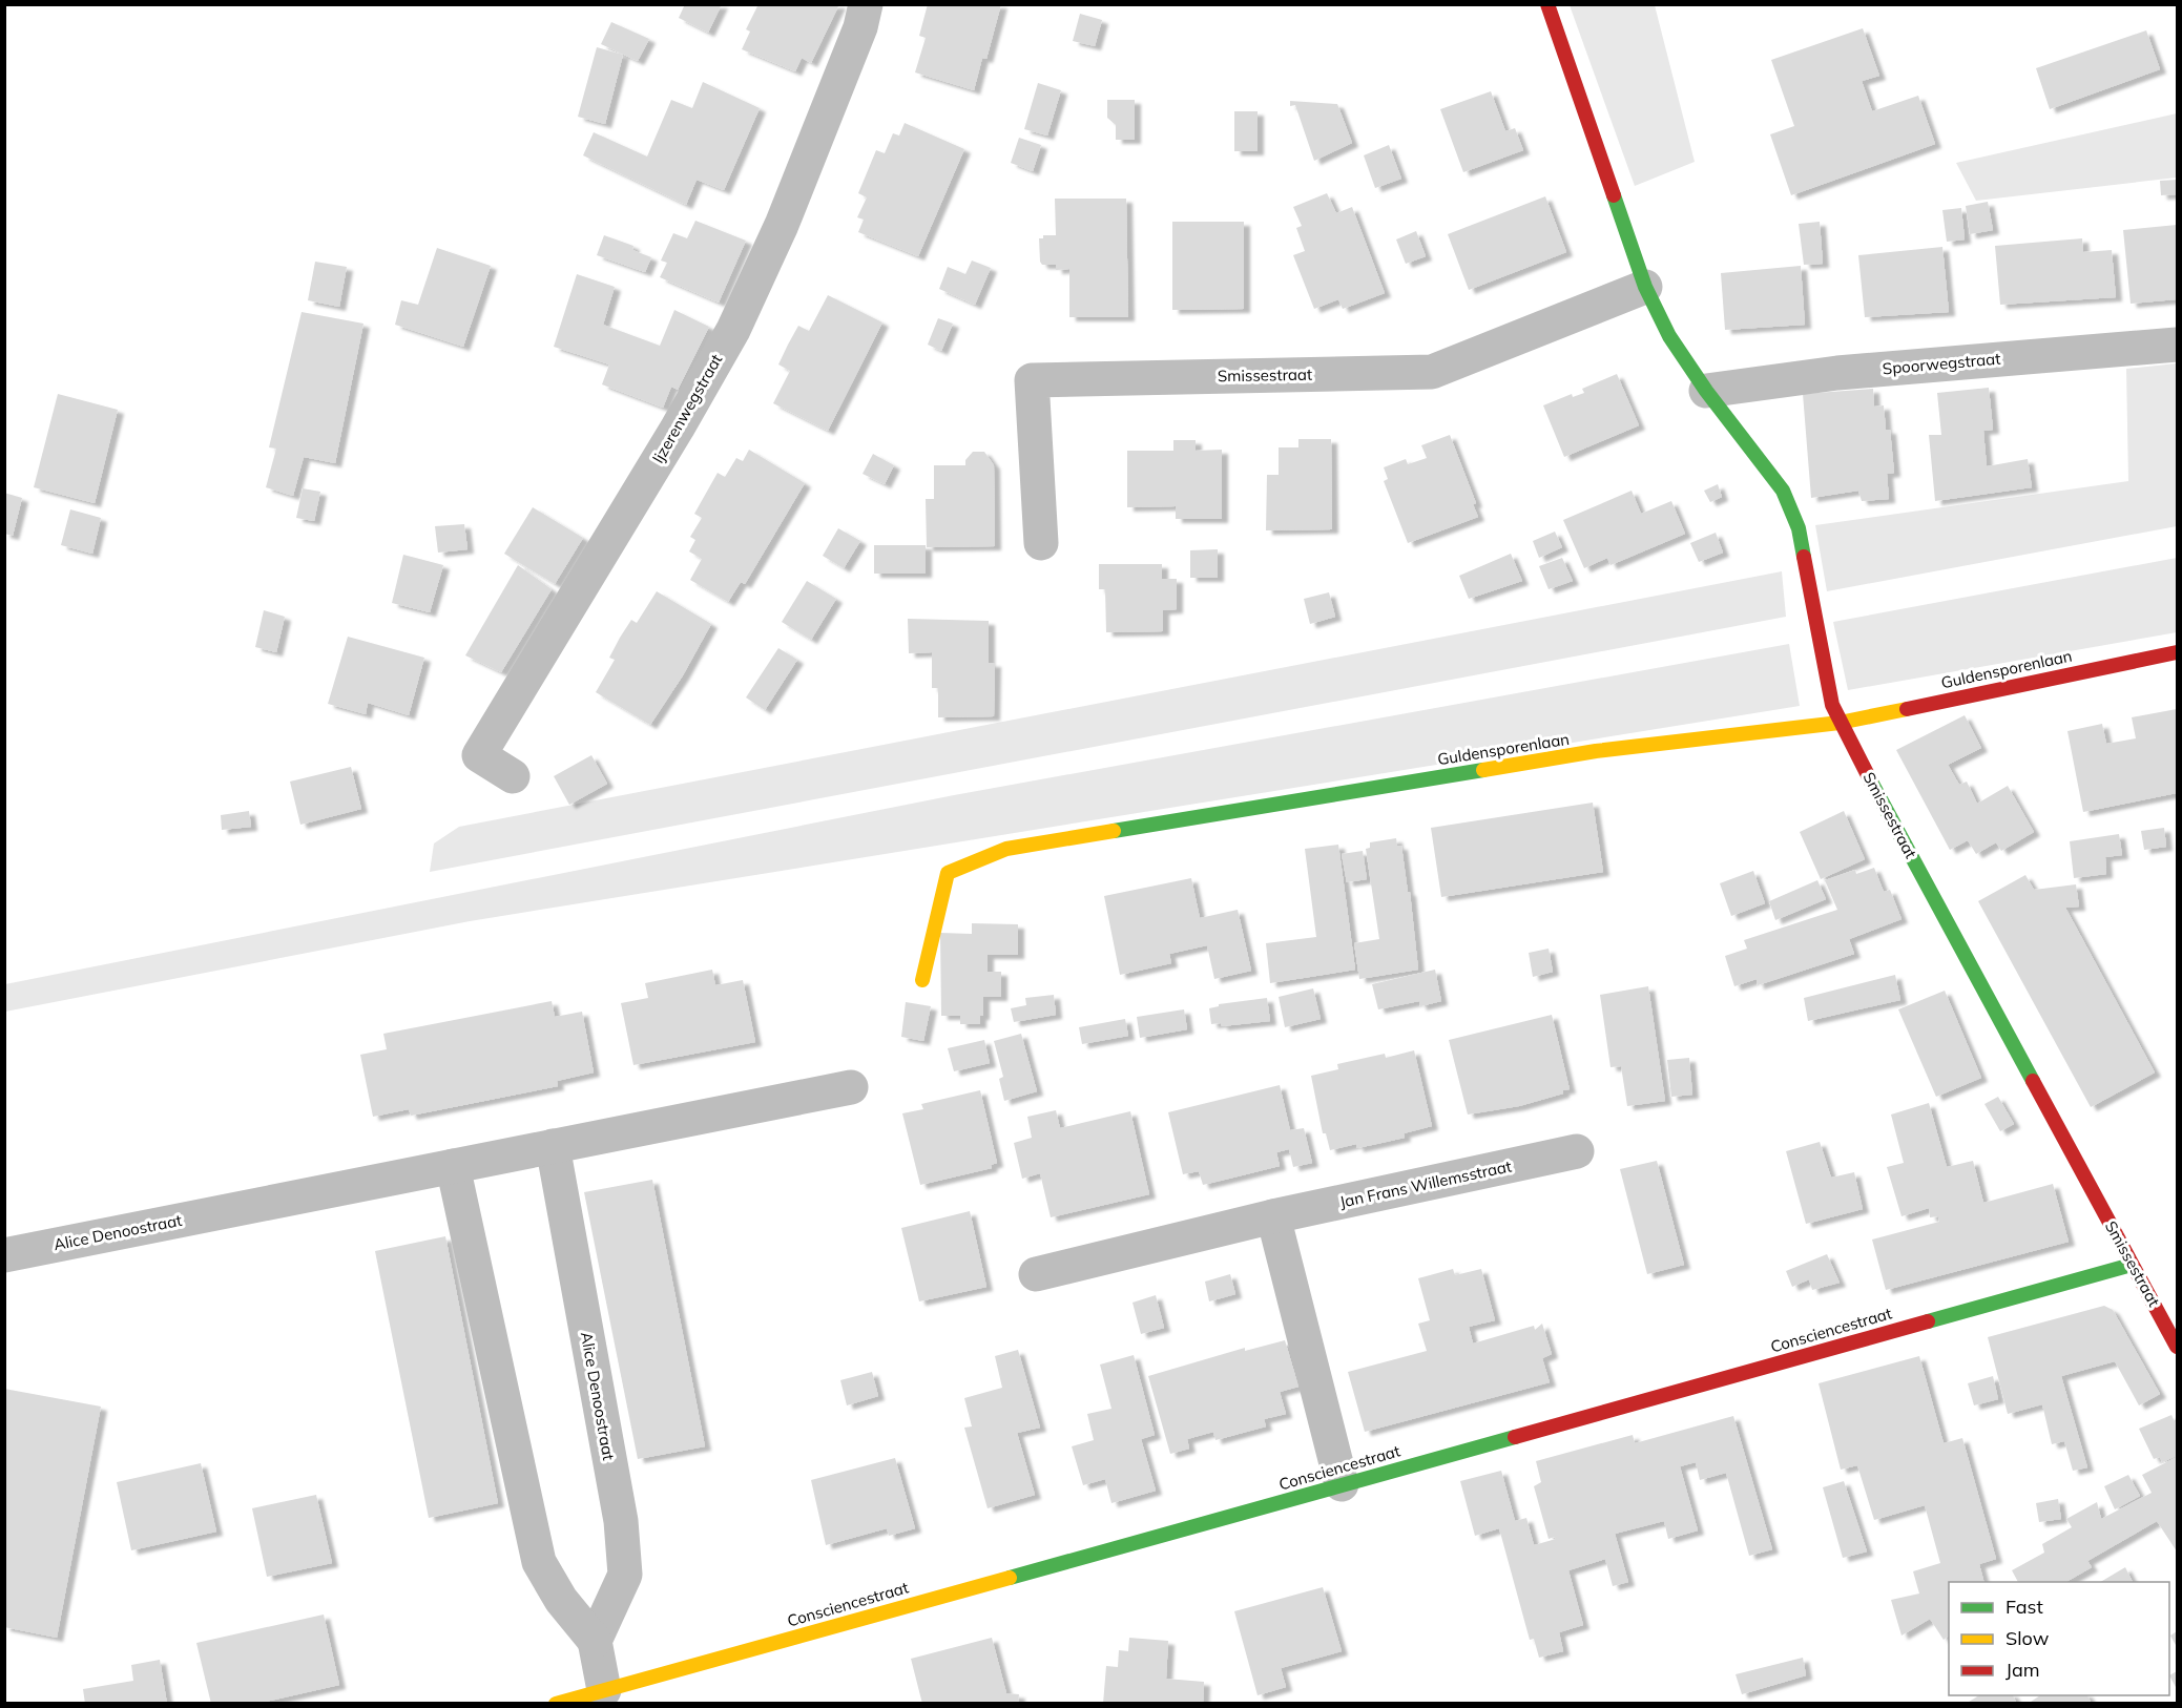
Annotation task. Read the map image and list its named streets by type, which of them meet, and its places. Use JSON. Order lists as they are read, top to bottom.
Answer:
{
  "streets": {
    "street": [
      "Spoorwegstraat",
      "Smissestraat",
      "Ijzerenwegstraat",
      "Guldensporenlaan",
      "Jan Frans Willemsstraat",
      "Alice Denoostraat",
      "Consciencestraat"
    ]
  },
  "crossings": [
    ["Spoorwegstraat", "Smissestraat"],
    ["Smissestraat", "Guldensporenlaan"],
    ["Smissestraat", "Consciencestraat"]
  ],
  "legend": ["Fast", "Slow", "Jam"]
}
